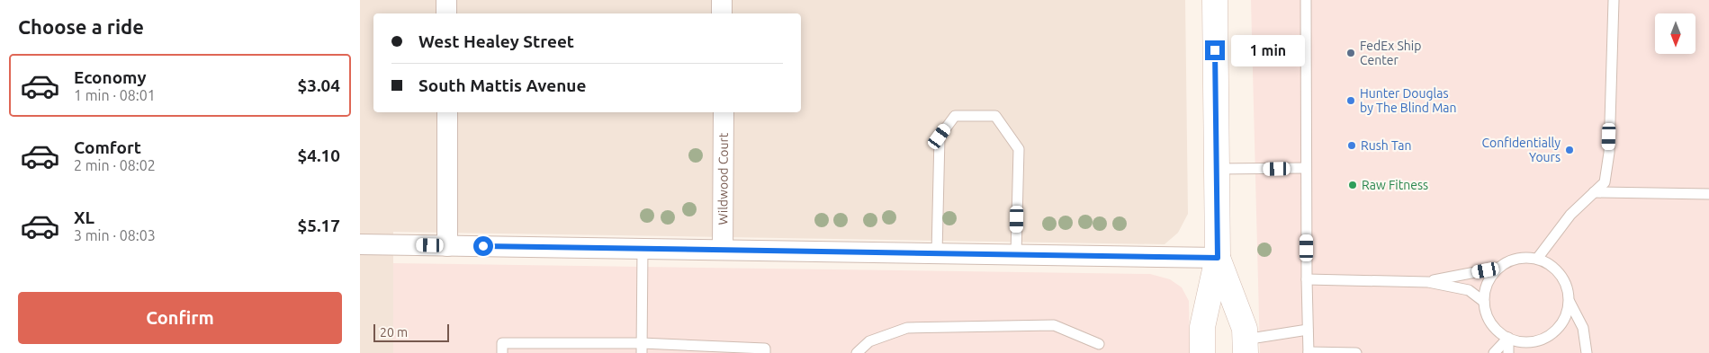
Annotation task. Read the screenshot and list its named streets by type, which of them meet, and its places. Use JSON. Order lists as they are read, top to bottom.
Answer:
{
  "streets": {
    "street": ["Wildwood Court"]
  },
  "places": [
    "FedEx Ship Center",
    "Hunter Douglas by The Blind Man",
    "Rush Tan",
    "Confidentially Yours",
    "Raw Fitness"
  ],
  "scale_bar": "20 m",
  "north": "bottom",
  "page": {
    "heading": "Choose a ride",
    "banner": ["West Healey Street", "South Mattis Avenue"],
    "bubble": "1 min",
    "list": [
      {
        "name": "Economy",
        "note": "1 min · 08:01",
        "value": "$3.04"
      },
      {
        "name": "Comfort",
        "note": "2 min · 08:02",
        "value": "$4.10"
      },
      {
        "name": "XL",
        "note": "3 min · 08:03",
        "value": "$5.17"
      }
    ],
    "buttons": "Confirm",
    "scale": "20 m"
  }
}
